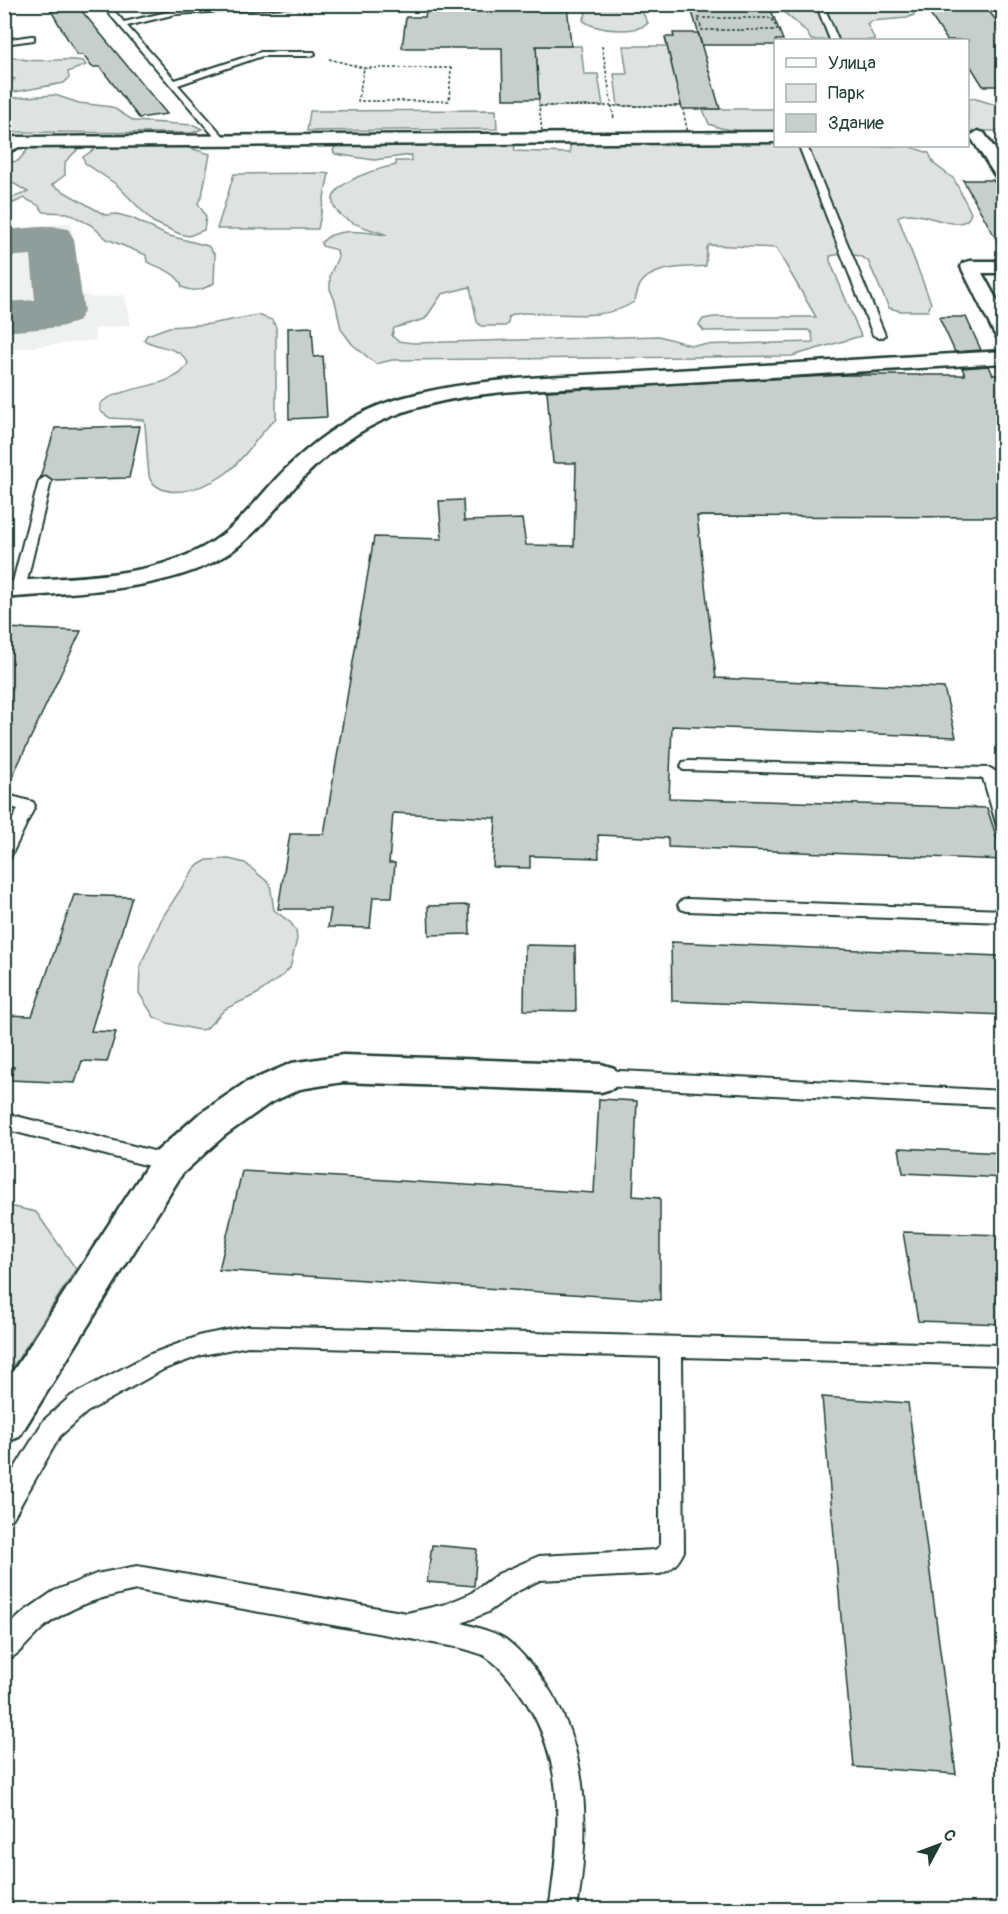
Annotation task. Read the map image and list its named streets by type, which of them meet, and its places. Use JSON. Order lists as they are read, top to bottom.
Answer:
{
  "legend": ["Улица", "Парк", "Здание"],
  "north": "top right"
}
